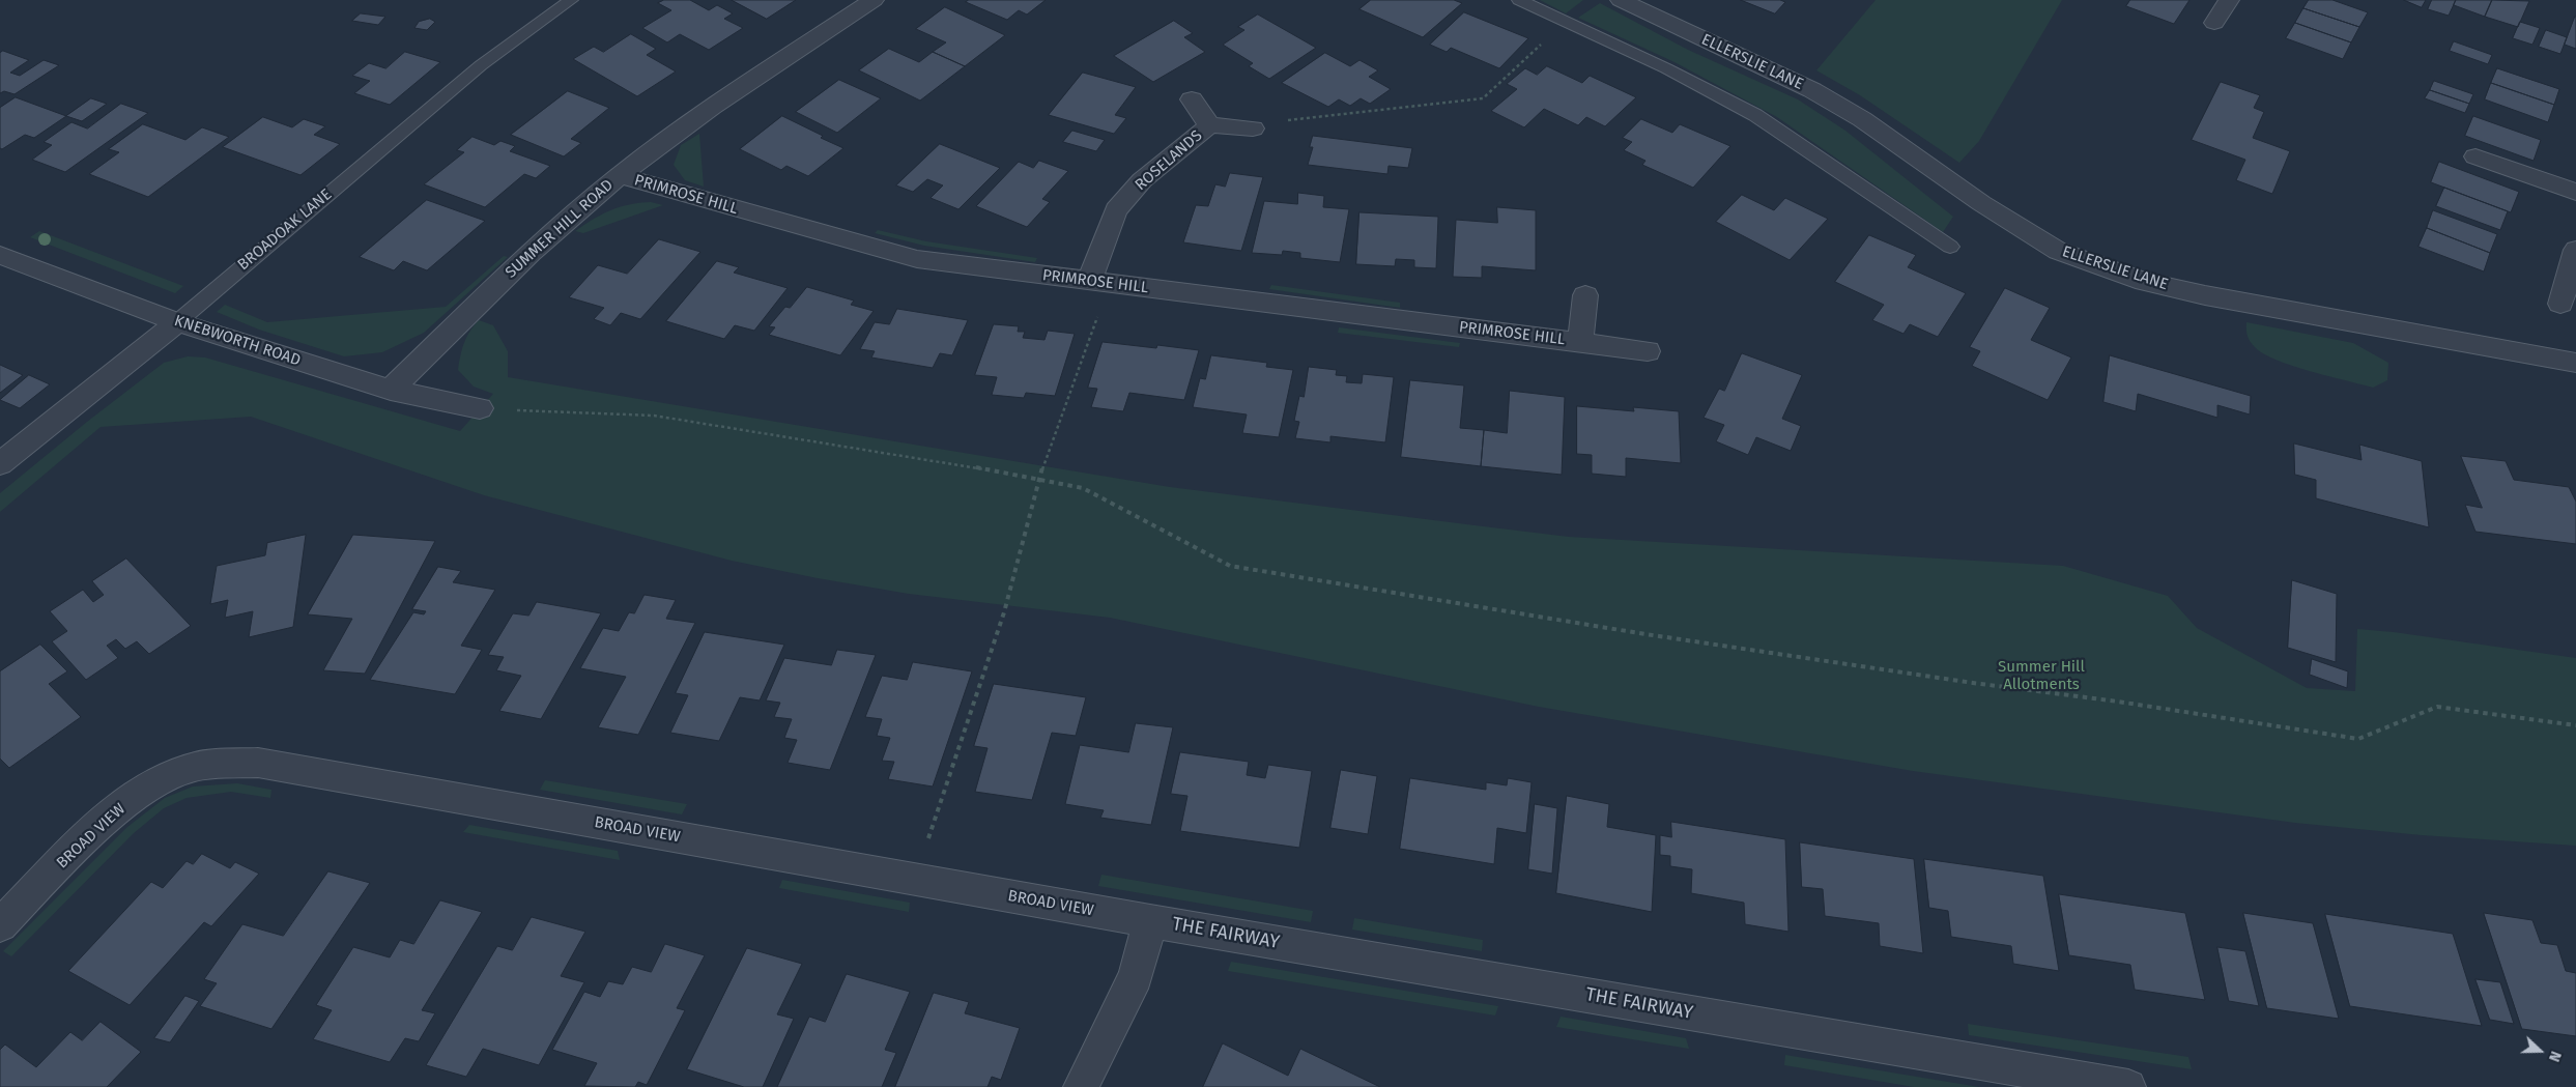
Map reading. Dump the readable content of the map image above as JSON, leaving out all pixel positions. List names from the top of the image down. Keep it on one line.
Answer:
{"streets":{"street":["ELLERSLIE LANE","ROSELANDS","PRIMROSE HILL","SUMMER HILL ROAD","BROADOAK LANE","KNEBWORTH ROAD","BROAD VIEW","THE FAIRWAY"]},"crossings":[["ROSELANDS","PRIMROSE HILL"],["PRIMROSE HILL","SUMMER HILL ROAD"],["SUMMER HILL ROAD","KNEBWORTH ROAD"],["BROADOAK LANE","KNEBWORTH ROAD"],["BROAD VIEW","THE FAIRWAY"]],"parks":["Summer Hill Allotments"],"north":"right"}
